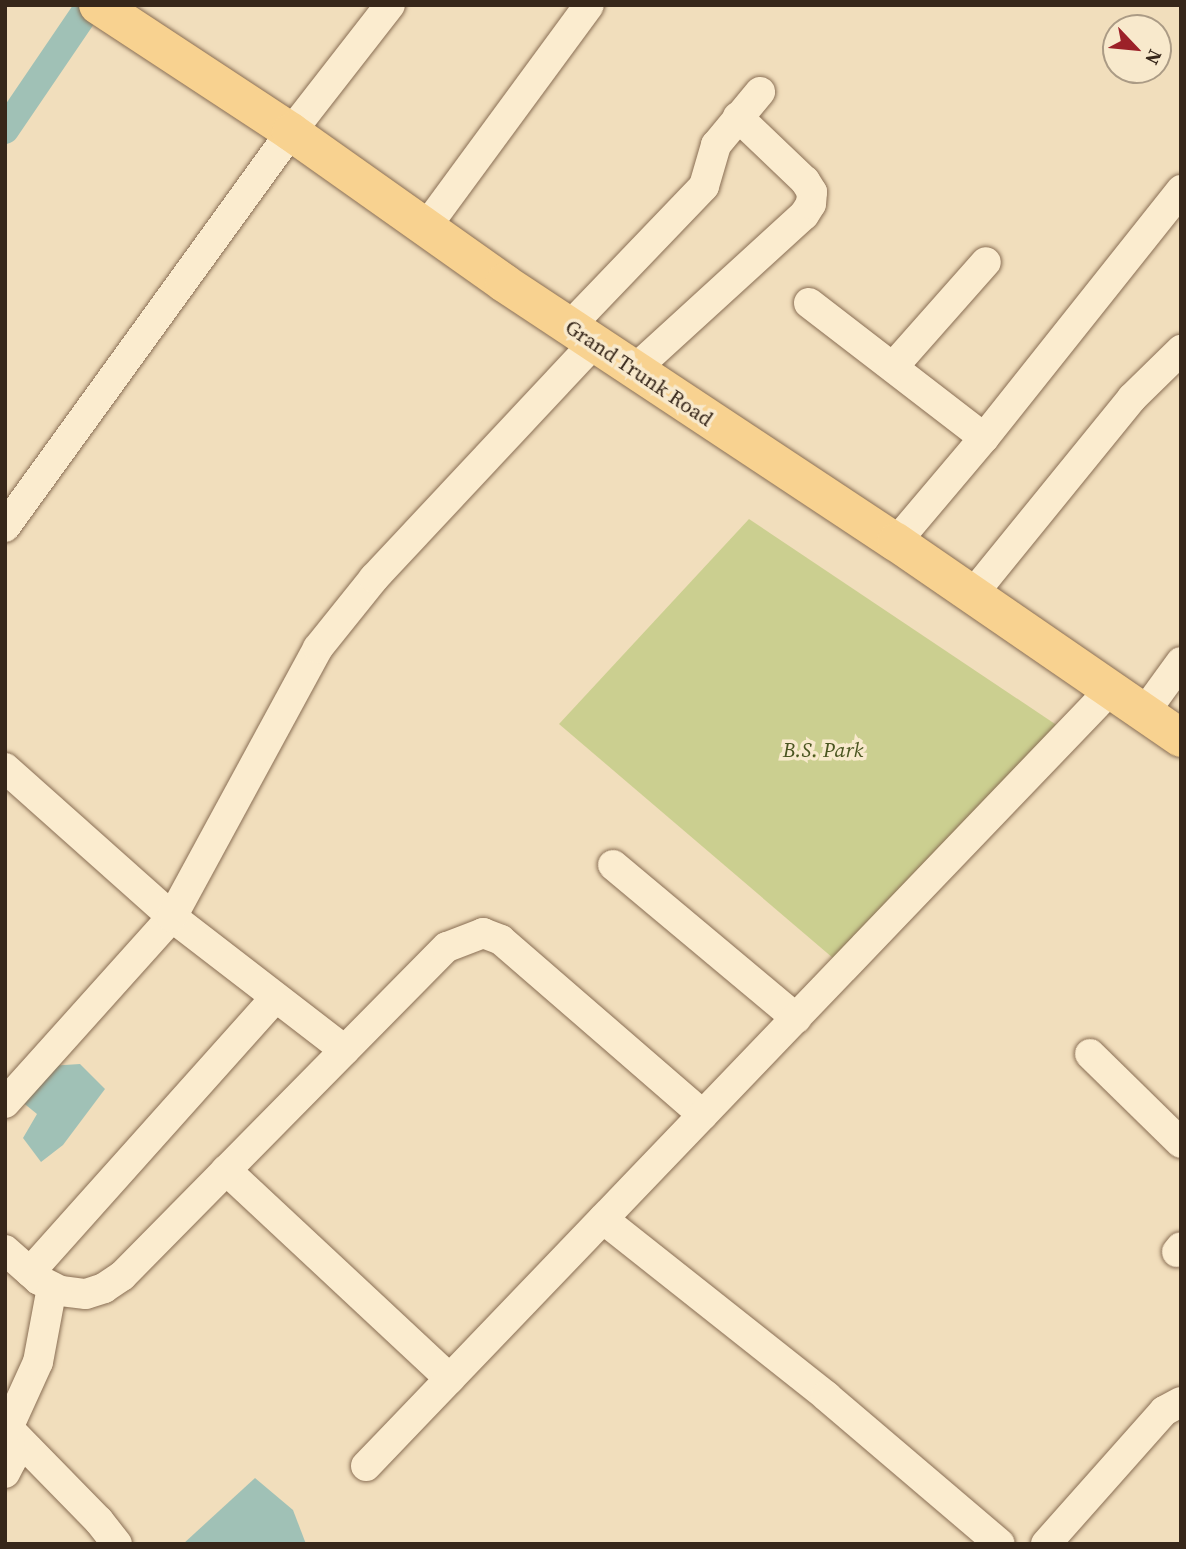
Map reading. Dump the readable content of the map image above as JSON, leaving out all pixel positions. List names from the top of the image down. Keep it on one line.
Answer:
{"streets":{"main road":["Grand Trunk Road"]},"parks":["B.S. Park"],"north":"bottom right"}
